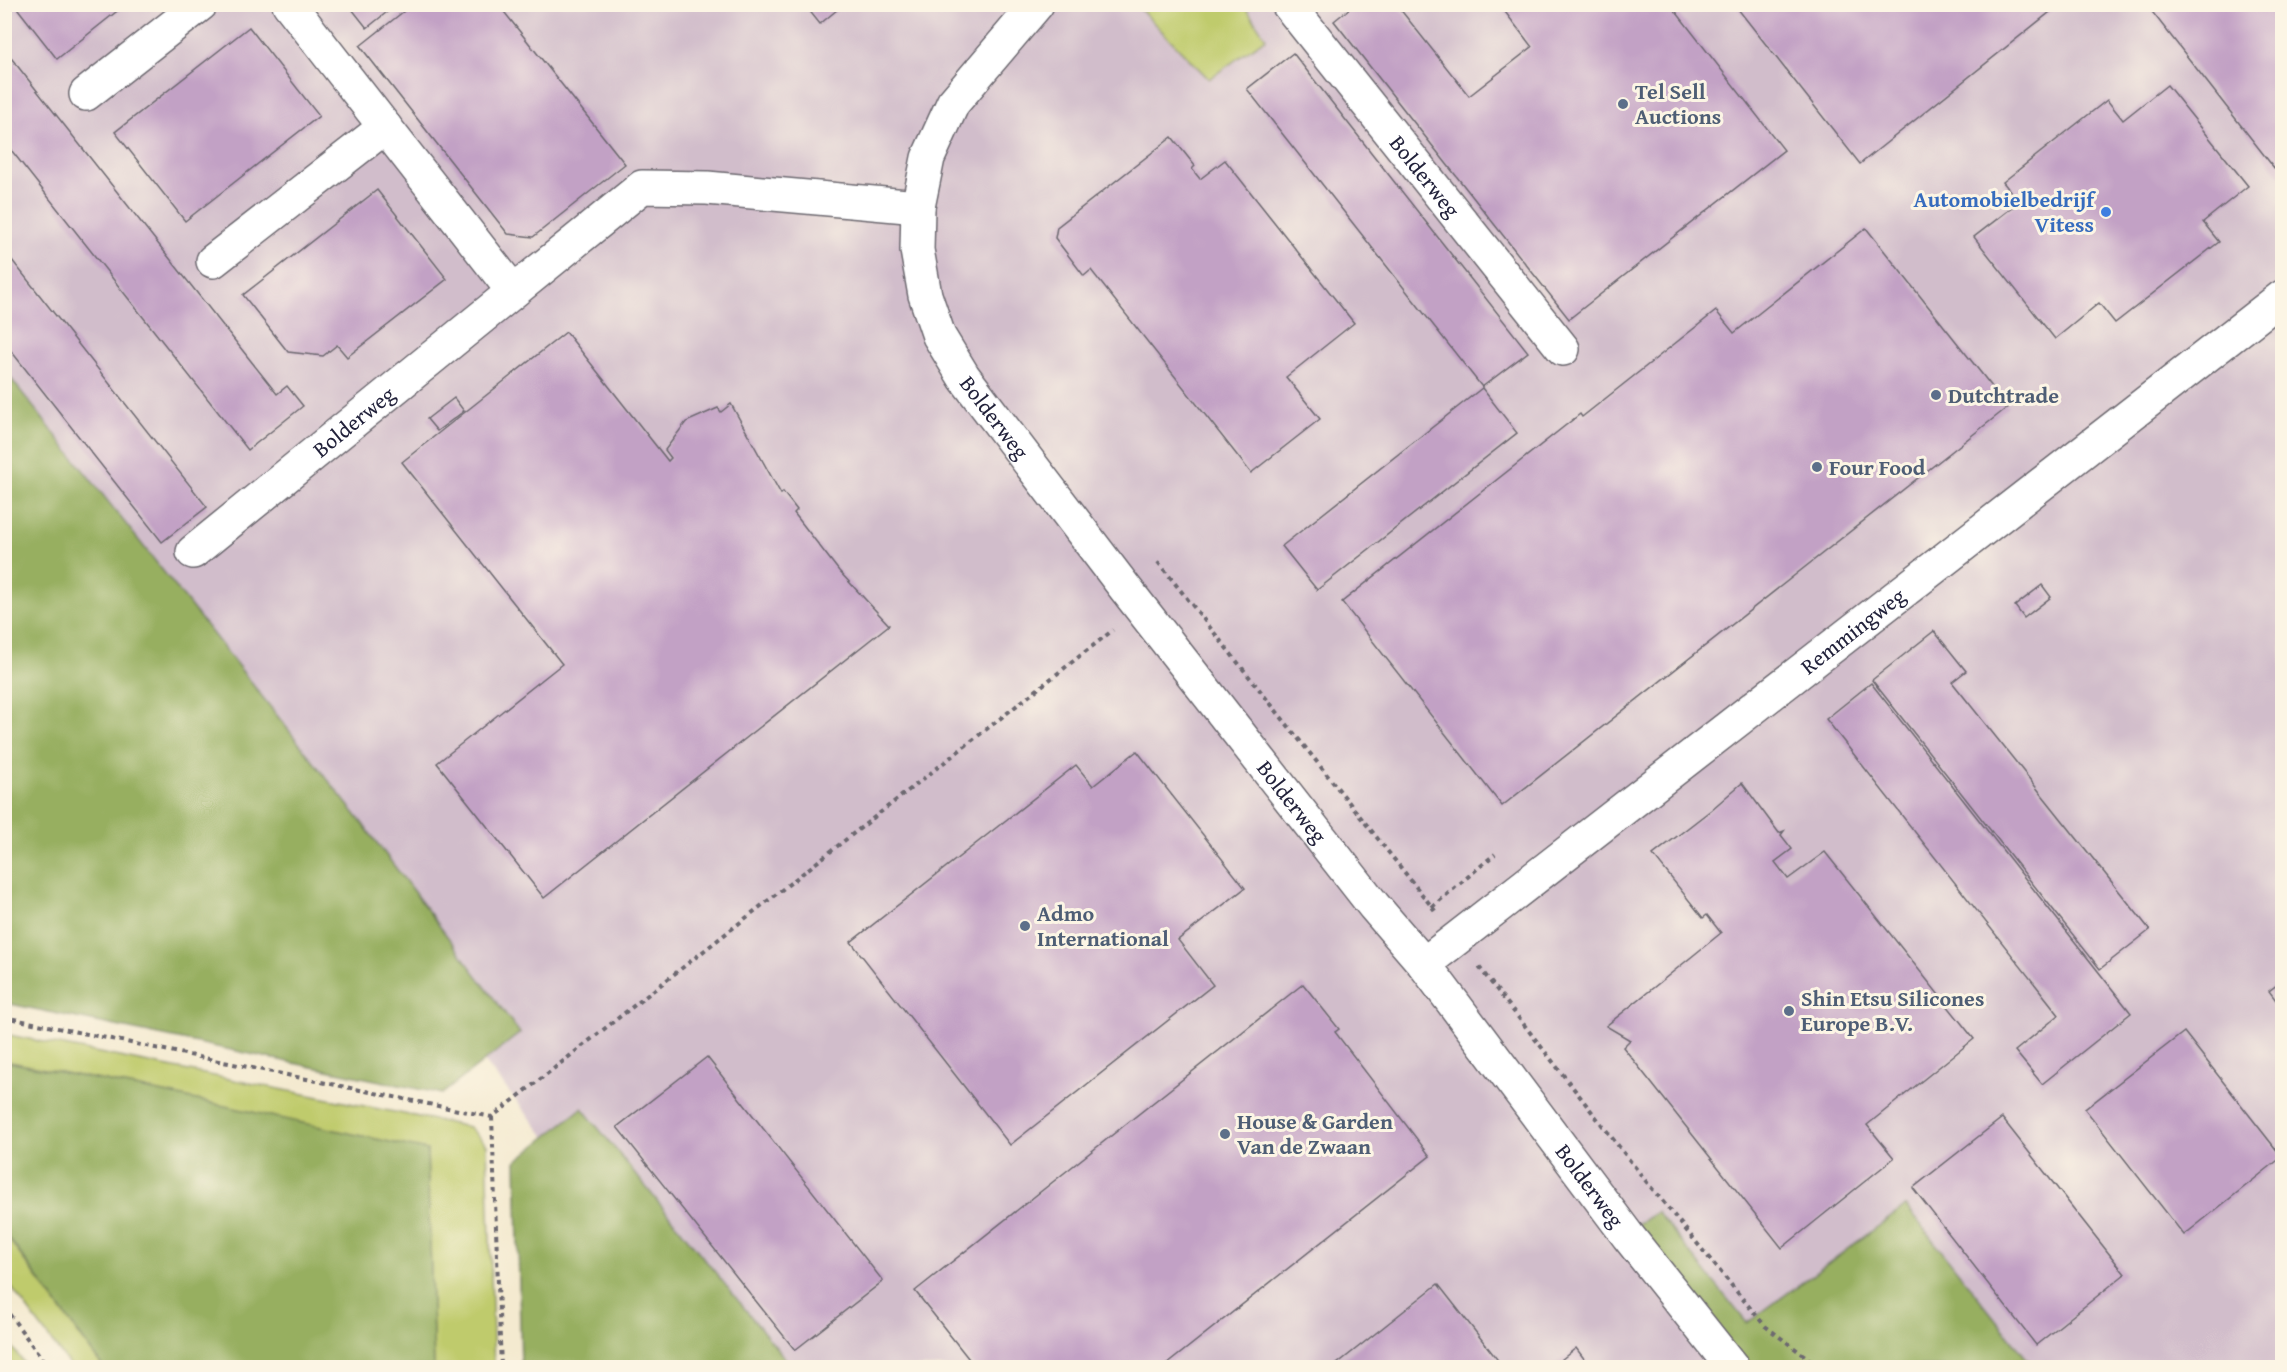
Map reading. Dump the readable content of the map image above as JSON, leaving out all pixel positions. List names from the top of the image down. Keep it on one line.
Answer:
{"streets":{"street":["Bolderweg","Remmingweg"]},"crossings":[["Bolderweg","Remmingweg"]],"places":["Tel Sell Auctions","Automobielbedrijf Vitess","Dutchtrade","Four Food","Admo International","Shin Etsu Silicones Europe B.V.","House & Garden Van de Zwaan"]}
